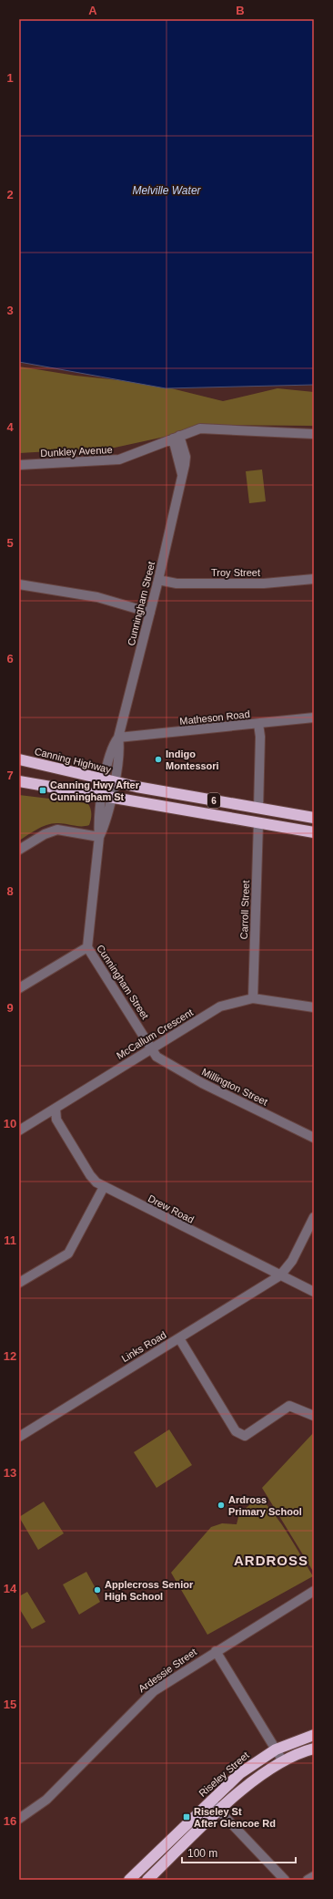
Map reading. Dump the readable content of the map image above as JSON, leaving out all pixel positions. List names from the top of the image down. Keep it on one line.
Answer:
{"streets":{"highway":["Canning Highway","6","Riseley Street"],"street":["Dunkley Avenue","Troy Street","Cunningham Street","Matheson Road","Carroll Street","McCallum Crescent","Millington Street","Drew Road","Links Road","Ardessie Street"]},"crossings":[["Dunkley Avenue","Cunningham Street"],["Troy Street","Cunningham Street"],["Cunningham Street","Matheson Road"],["Cunningham Street","Canning Highway"],["Cunningham Street","6"],["Cunningham Street","McCallum Crescent"],["Cunningham Street","Millington Street"],["6","Carroll Street"],["Carroll Street","McCallum Crescent"],["McCallum Crescent","Millington Street"],["McCallum Crescent","Drew Road"],["Drew Road","Links Road"]],"districts":["ARDROSS"],"water":["Melville Water"],"places":{"other":["Indigo Montessori","Ardross Primary School","Applecross Senior High School"],"transit":["Canning Hwy After Cunningham St","Riseley St After Glencoe Rd"]},"scale_bar":"100 m","grid":{"columns":["A","B"],"rows":["1","2","3","4","5","6","7","8","9","10","11","12","13","14","15","16"]}}
